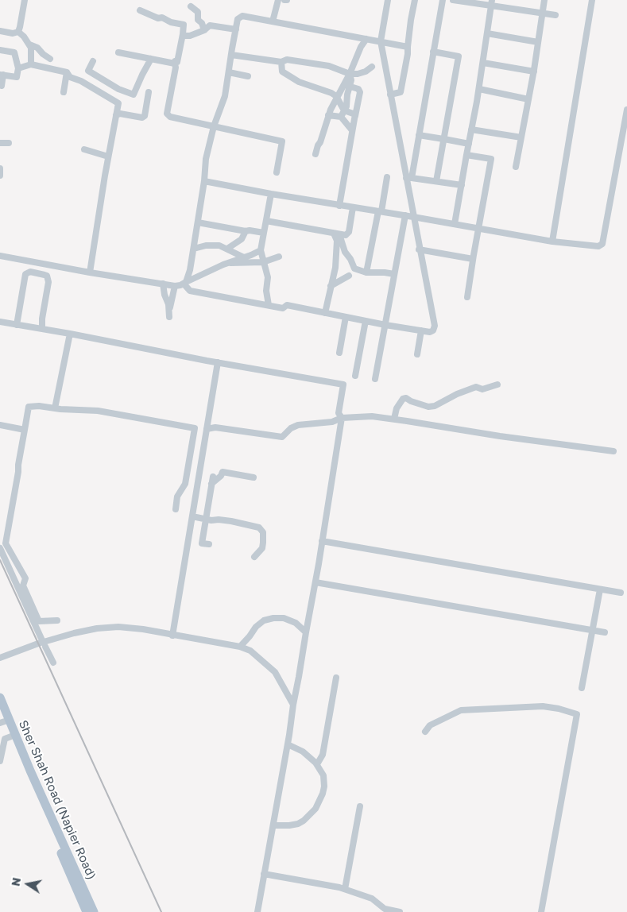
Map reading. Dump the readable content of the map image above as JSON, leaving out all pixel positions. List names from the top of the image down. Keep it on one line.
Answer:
{"streets":{"main road":["Sher Shah Road (Napier Road)"]},"north":"left"}
